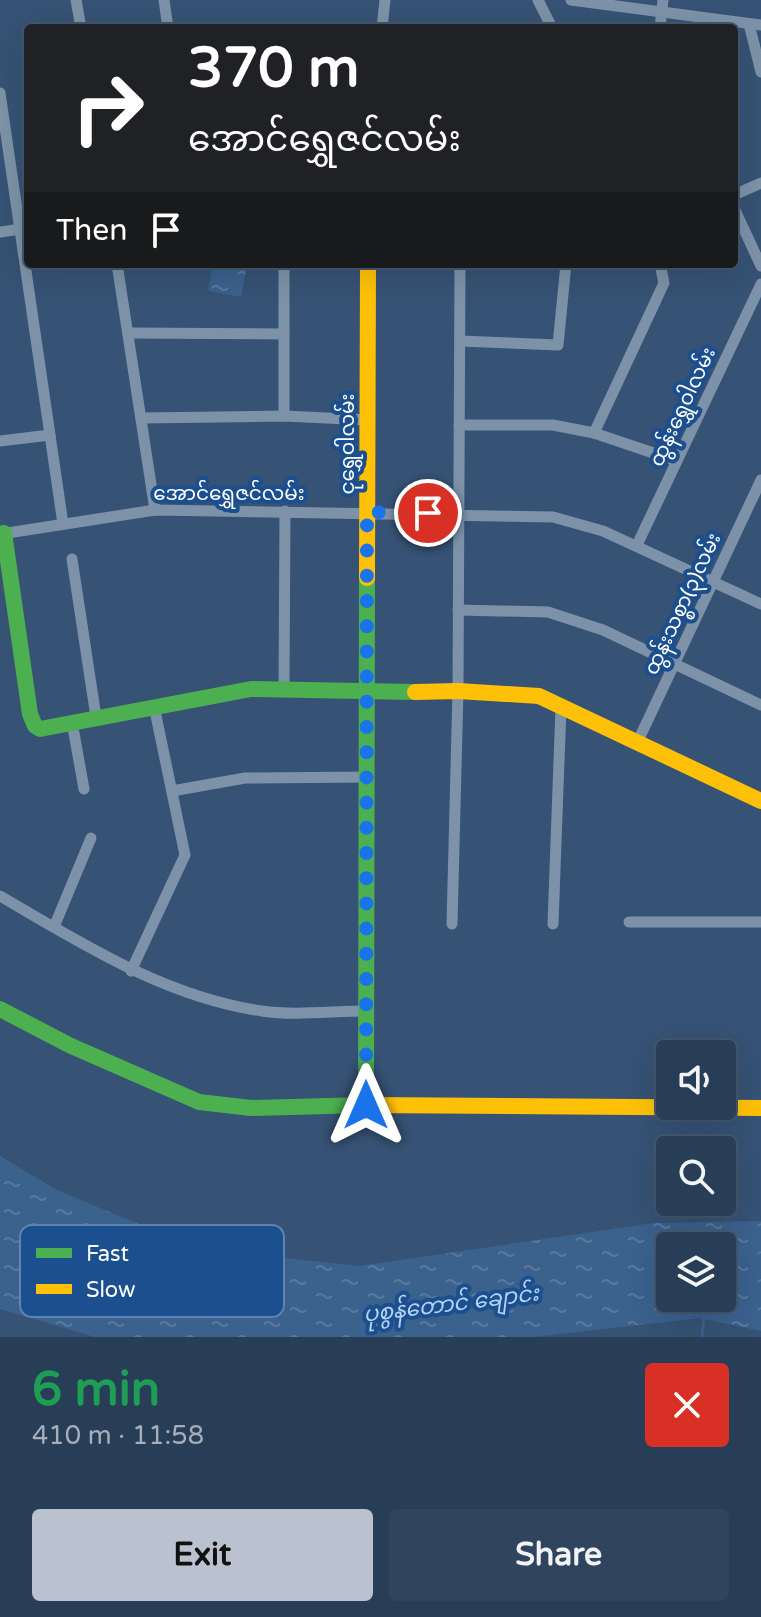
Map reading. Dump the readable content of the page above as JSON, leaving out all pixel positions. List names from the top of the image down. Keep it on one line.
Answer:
{"streets":{"street":["ထွန်းရွှေဝါလမ်း","ငုရွှေဝါလမ်း","အောင်ရွှေဇင်လမ်း","ထွန်းသစ္စာ(၃)လမ်း"]},"crossings":[["ထွန်းရွှေဝါလမ်း","အောင်ရွှေဇင်လမ်း"],["ငုရွှေဝါလမ်း","အောင်ရွှေဇင်လမ်း"],["အောင်ရွှေဇင်လမ်း","ထွန်းသစ္စာ(၃)လမ်း"]],"water":["ပုစွန်တောင် ချောင်း"],"legend":["Fast","Slow"],"page":{"turn":["370 m","အောင်ရွှေဇင်လမ်း"],"then":"Then","heading":["6 min","410 m · 11:58"],"buttons":["Exit","Share"]}}
